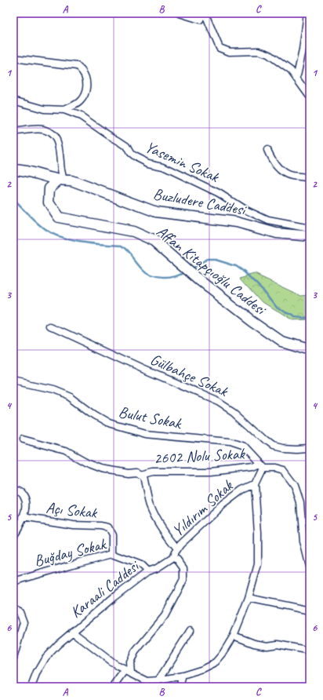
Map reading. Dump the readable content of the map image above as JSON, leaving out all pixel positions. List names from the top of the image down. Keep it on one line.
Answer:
{"streets":{"street":["Yasemin Sokak","Buzludere Caddesi","Affan Kitapçıoğlu Caddesi","Gülbahçe Sokak","Bulut Sokak","2602 Nolu Sokak","Yıldırım Sokak","Açı Sokak","Buğday Sokak","Karaali Caddesi"]},"crossings":[["Buzludere Caddesi","Affan Kitapçıoğlu Caddesi"],["Bulut Sokak","2602 Nolu Sokak"],["Yıldırım Sokak","Karaali Caddesi"],["Açı Sokak","Buğday Sokak"],["Buğday Sokak","Karaali Caddesi"]],"grid":{"columns":["A","B","C"],"rows":["1","2","3","4","5","6"]}}
